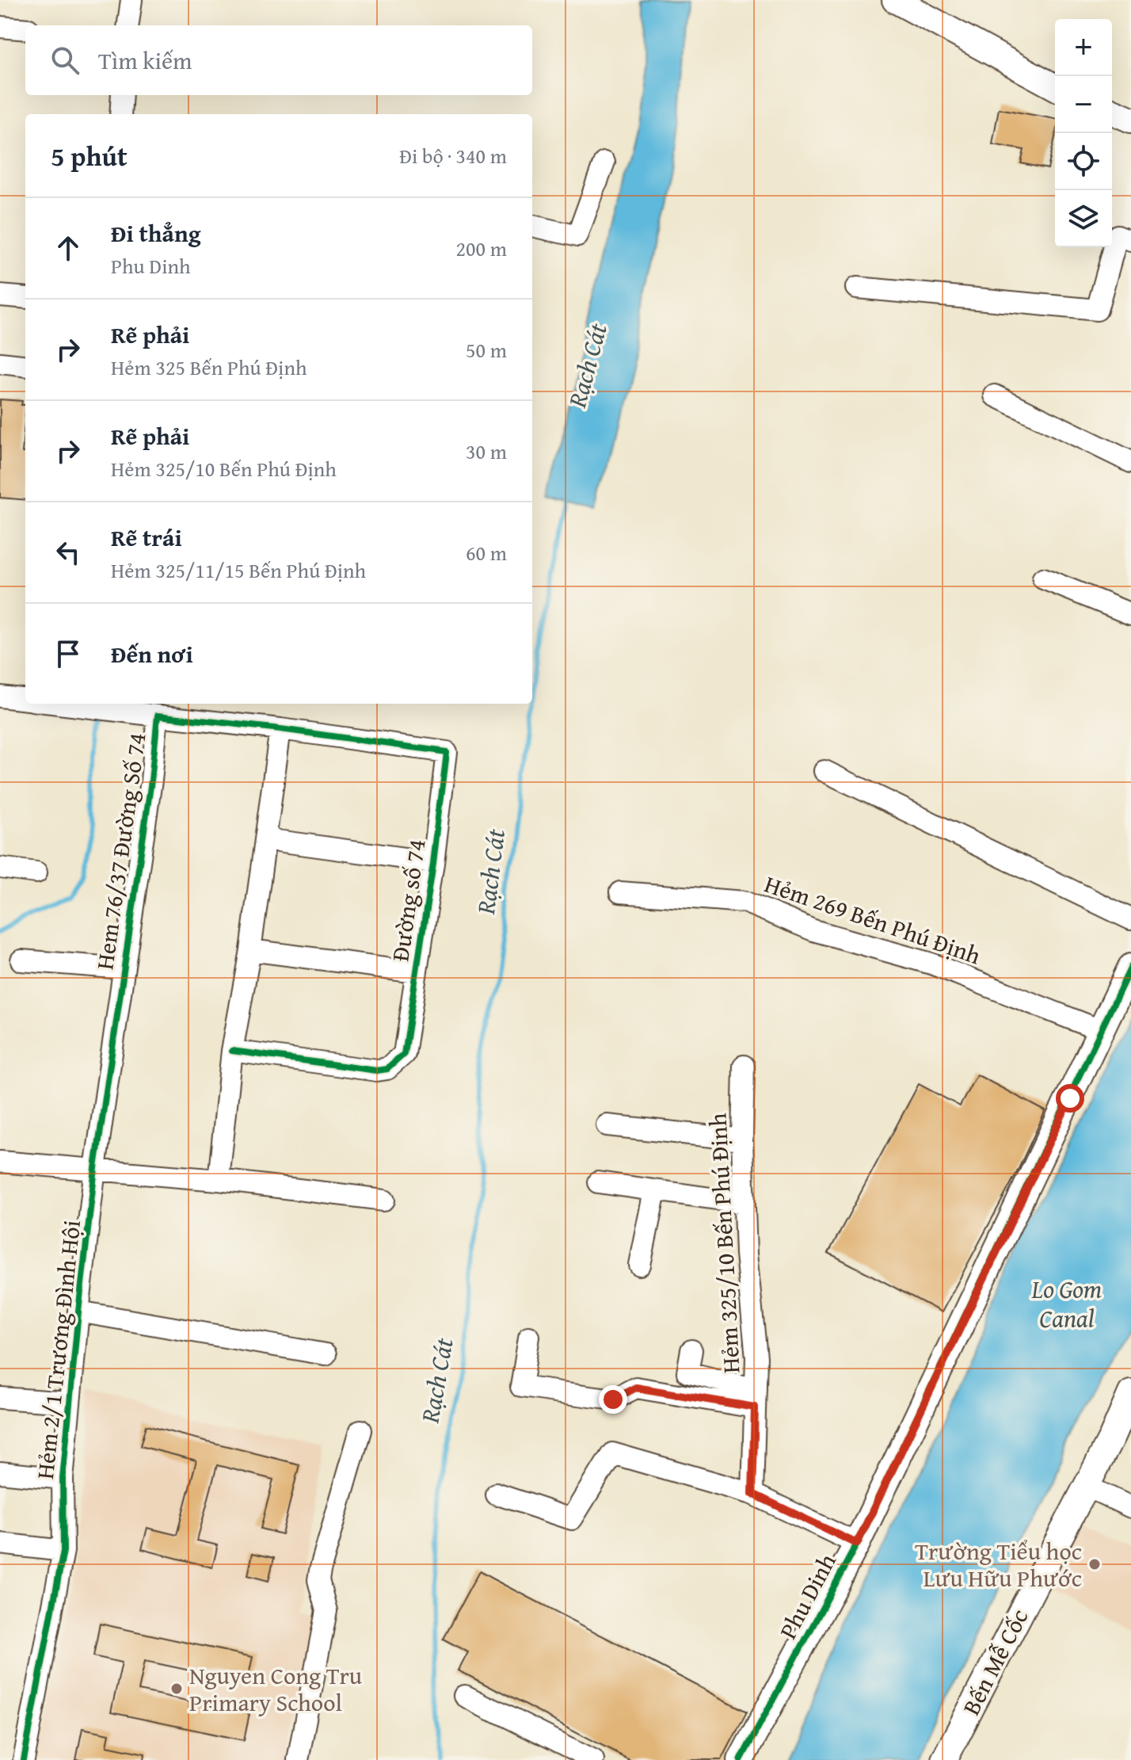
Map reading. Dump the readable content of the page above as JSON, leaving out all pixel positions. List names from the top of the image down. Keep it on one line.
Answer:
{"streets":{"street":["Hem 76/37 Đường Số 74","Đường số 74","Hẻm 269 Bến Phú Định","Hẻm 325/10 Bến Phú Định","Hẻm 2/1 Trương Đình Hội","Phu Dinh","Bến Mễ Cốc"]},"crossings":[["Hem 76/37 Đường Số 74","Đường số 74"],["Hem 76/37 Đường Số 74","Hẻm 2/1 Trương Đình Hội"],["Hẻm 269 Bến Phú Định","Phu Dinh"]],"water":["Rạch Cát","Lo Gom Canal"],"places":["Trường Tiểu học Lưu Hữu Phước","Nguyen Cong Tru Primary School"],"page":{"map_buttons":["+","−"],"search":"Tìm kiếm","heading":["5 phút","Đi bộ · 340 m"],"list":[["Đi thẳng","Phu Dinh","200 m"],["Rẽ phải","Hẻm 325 Bến Phú Định","50 m"],["Rẽ phải","Hẻm 325/10 Bến Phú Định","30 m"],["Rẽ trái","Hẻm 325/11/15 Bến Phú Định","60 m"],"Đến nơi"]}}
